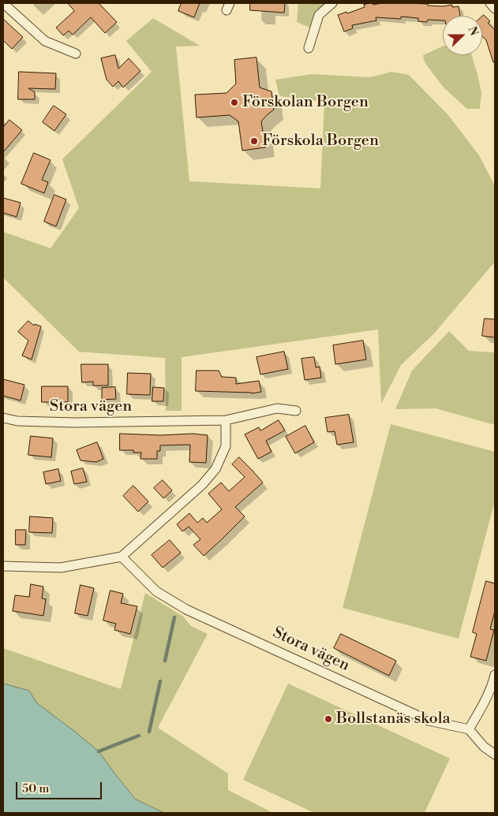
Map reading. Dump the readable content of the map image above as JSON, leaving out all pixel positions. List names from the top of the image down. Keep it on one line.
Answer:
{"streets":{"street":["Stora vägen"]},"places":["Förskolan Borgen","Förskola Borgen","Bollstanäs skola"],"scale_bar":"50 m","north":"right"}
